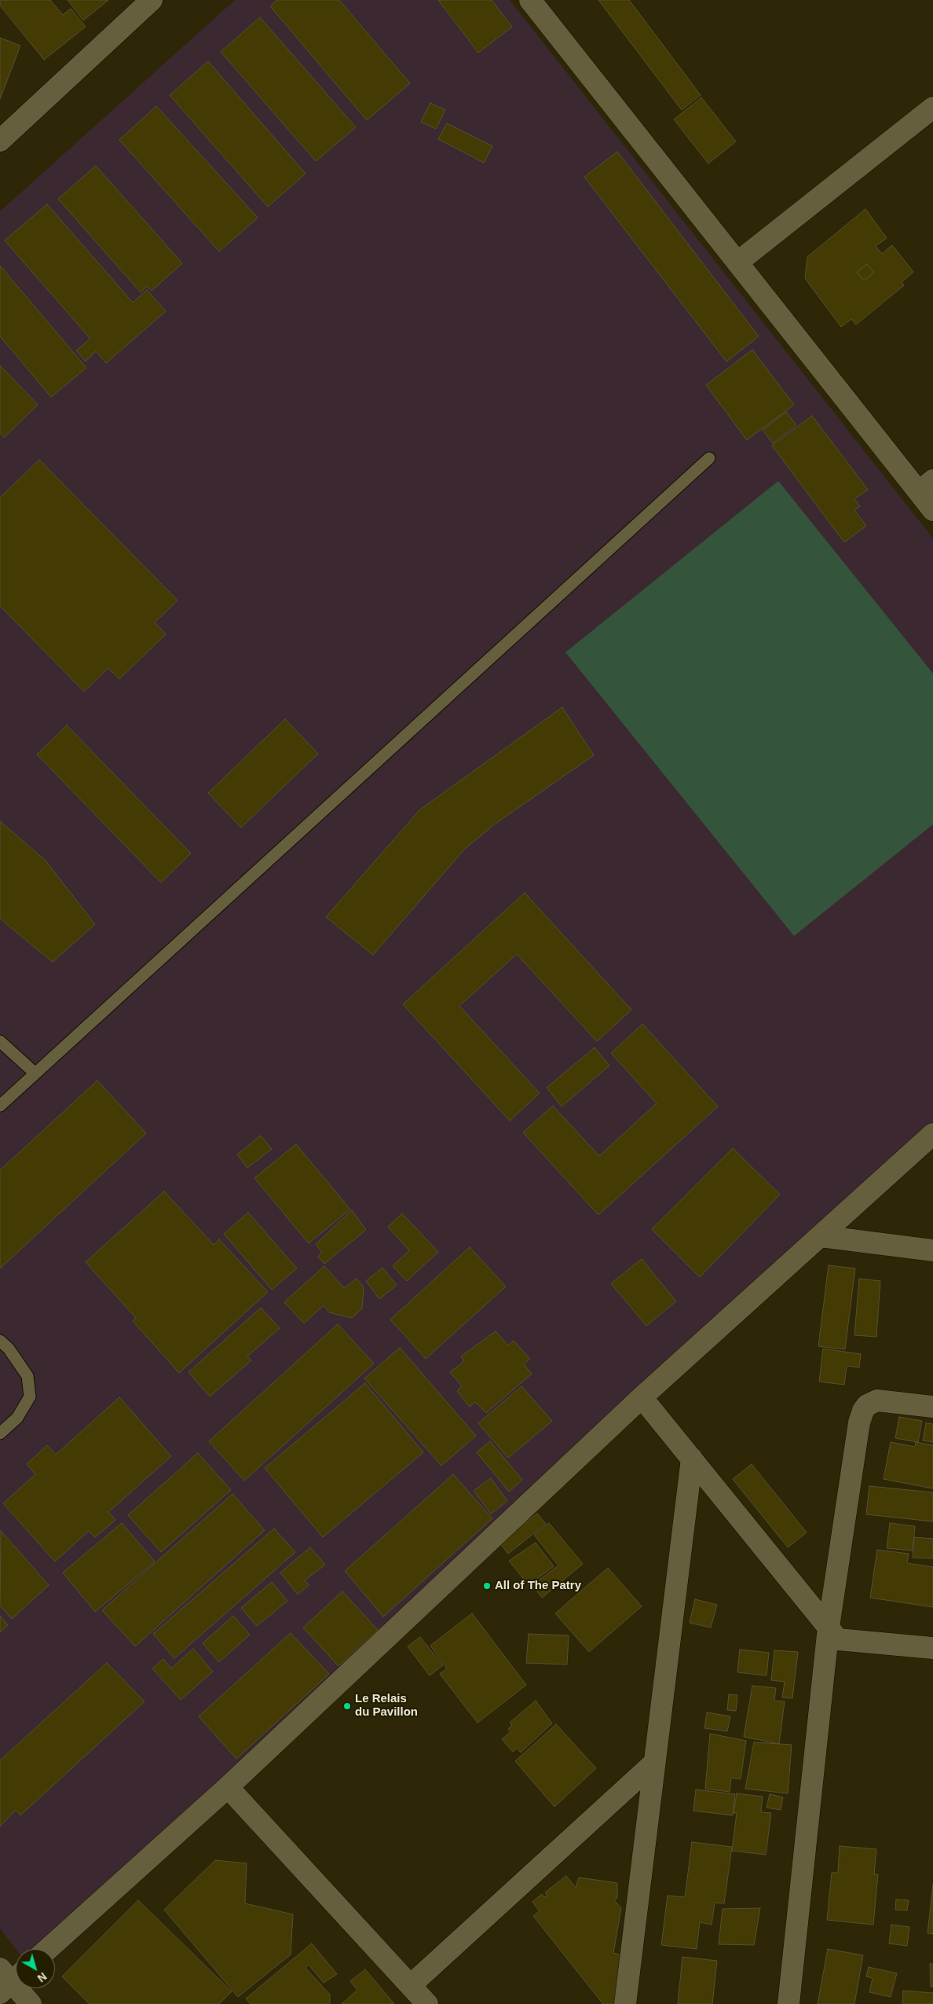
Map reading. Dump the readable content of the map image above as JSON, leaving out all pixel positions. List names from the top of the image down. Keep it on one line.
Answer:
{"places":["All of The Patry","Le Relais du Pavillon"],"north":"bottom right"}
